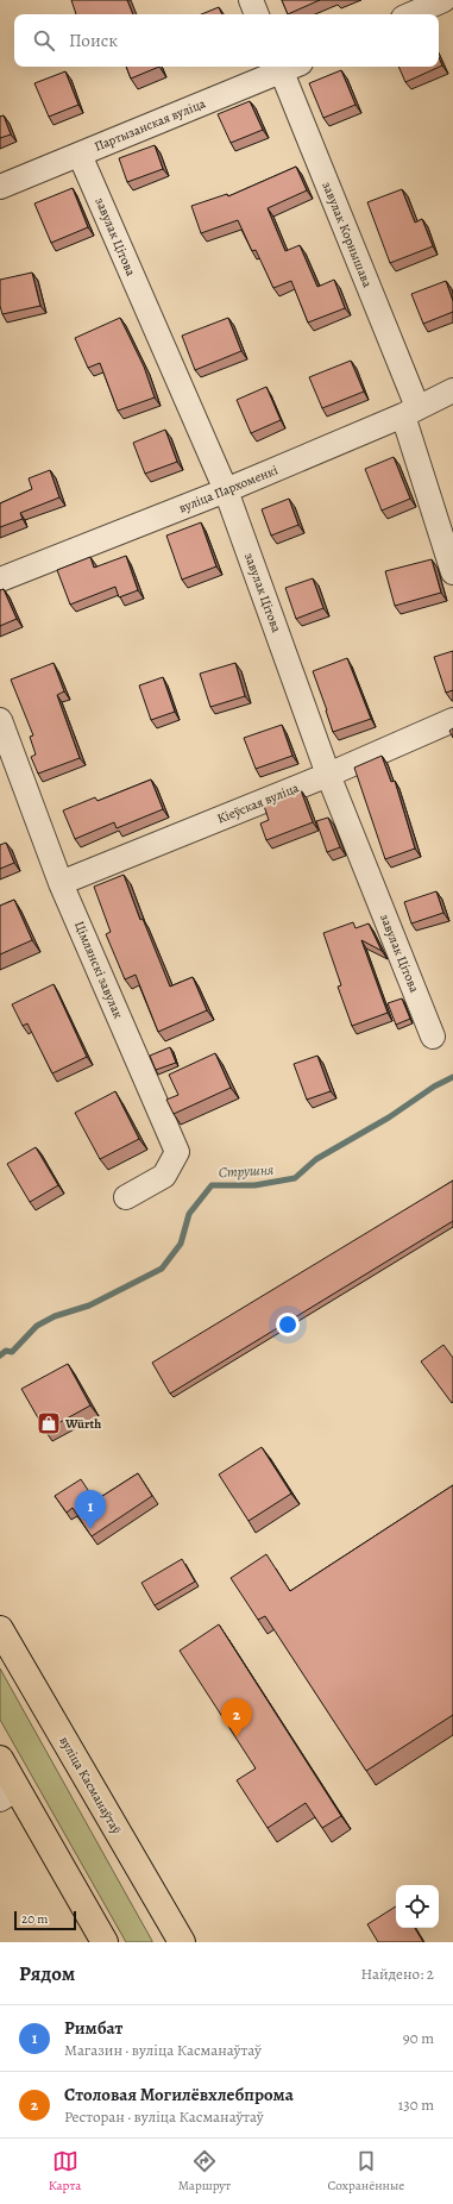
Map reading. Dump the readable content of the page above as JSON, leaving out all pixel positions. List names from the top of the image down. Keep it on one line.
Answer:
{"streets":{"main road":["вуліца Касманаўтаў"],"street":["Партызанская вуліца","завулак Корнышава","завулак Цітова","вуліца Пархоменкі","Кіеўская вуліца","Цімлянскі завулак"]},"crossings":[["Партызанская вуліца","завулак Цітова"],["завулак Корнышава","вуліца Пархоменкі"],["завулак Цітова","вуліца Пархоменкі"],["завулак Цітова","Кіеўская вуліца"],["Кіеўская вуліца","Цімлянскі завулак"]],"water":["Струшня"],"places":{"shop":["Würth"]},"scale_bar":"20 m","page":{"search":"Поиск","pins":["1","2"],"scale":"20 m","heading":["Рядом","Найдено: 2"],"list":[{"mark":"1","name":"Римбат","note":"Магазин · вуліца Касманаўтаў","value":"90 m"},{"mark":"2","name":"Столовая Могилёвхлебпрома","note":"Ресторан · вуліца Касманаўтаў","value":"130 m"}],"nav":["Карта","Маршрут","Сохранённые"]}}
